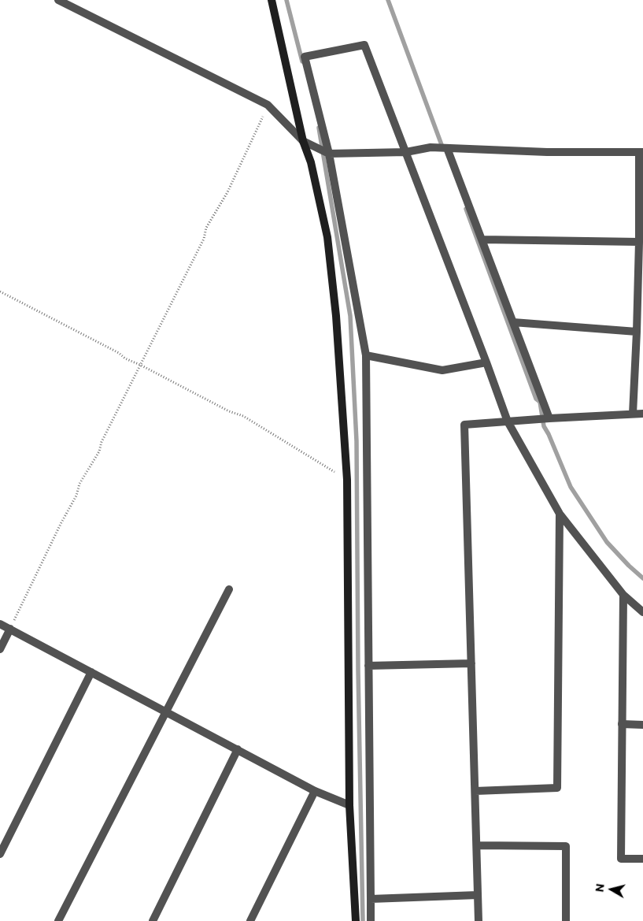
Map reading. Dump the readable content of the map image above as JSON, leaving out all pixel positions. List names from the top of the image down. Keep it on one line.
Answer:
{"north":"left"}
